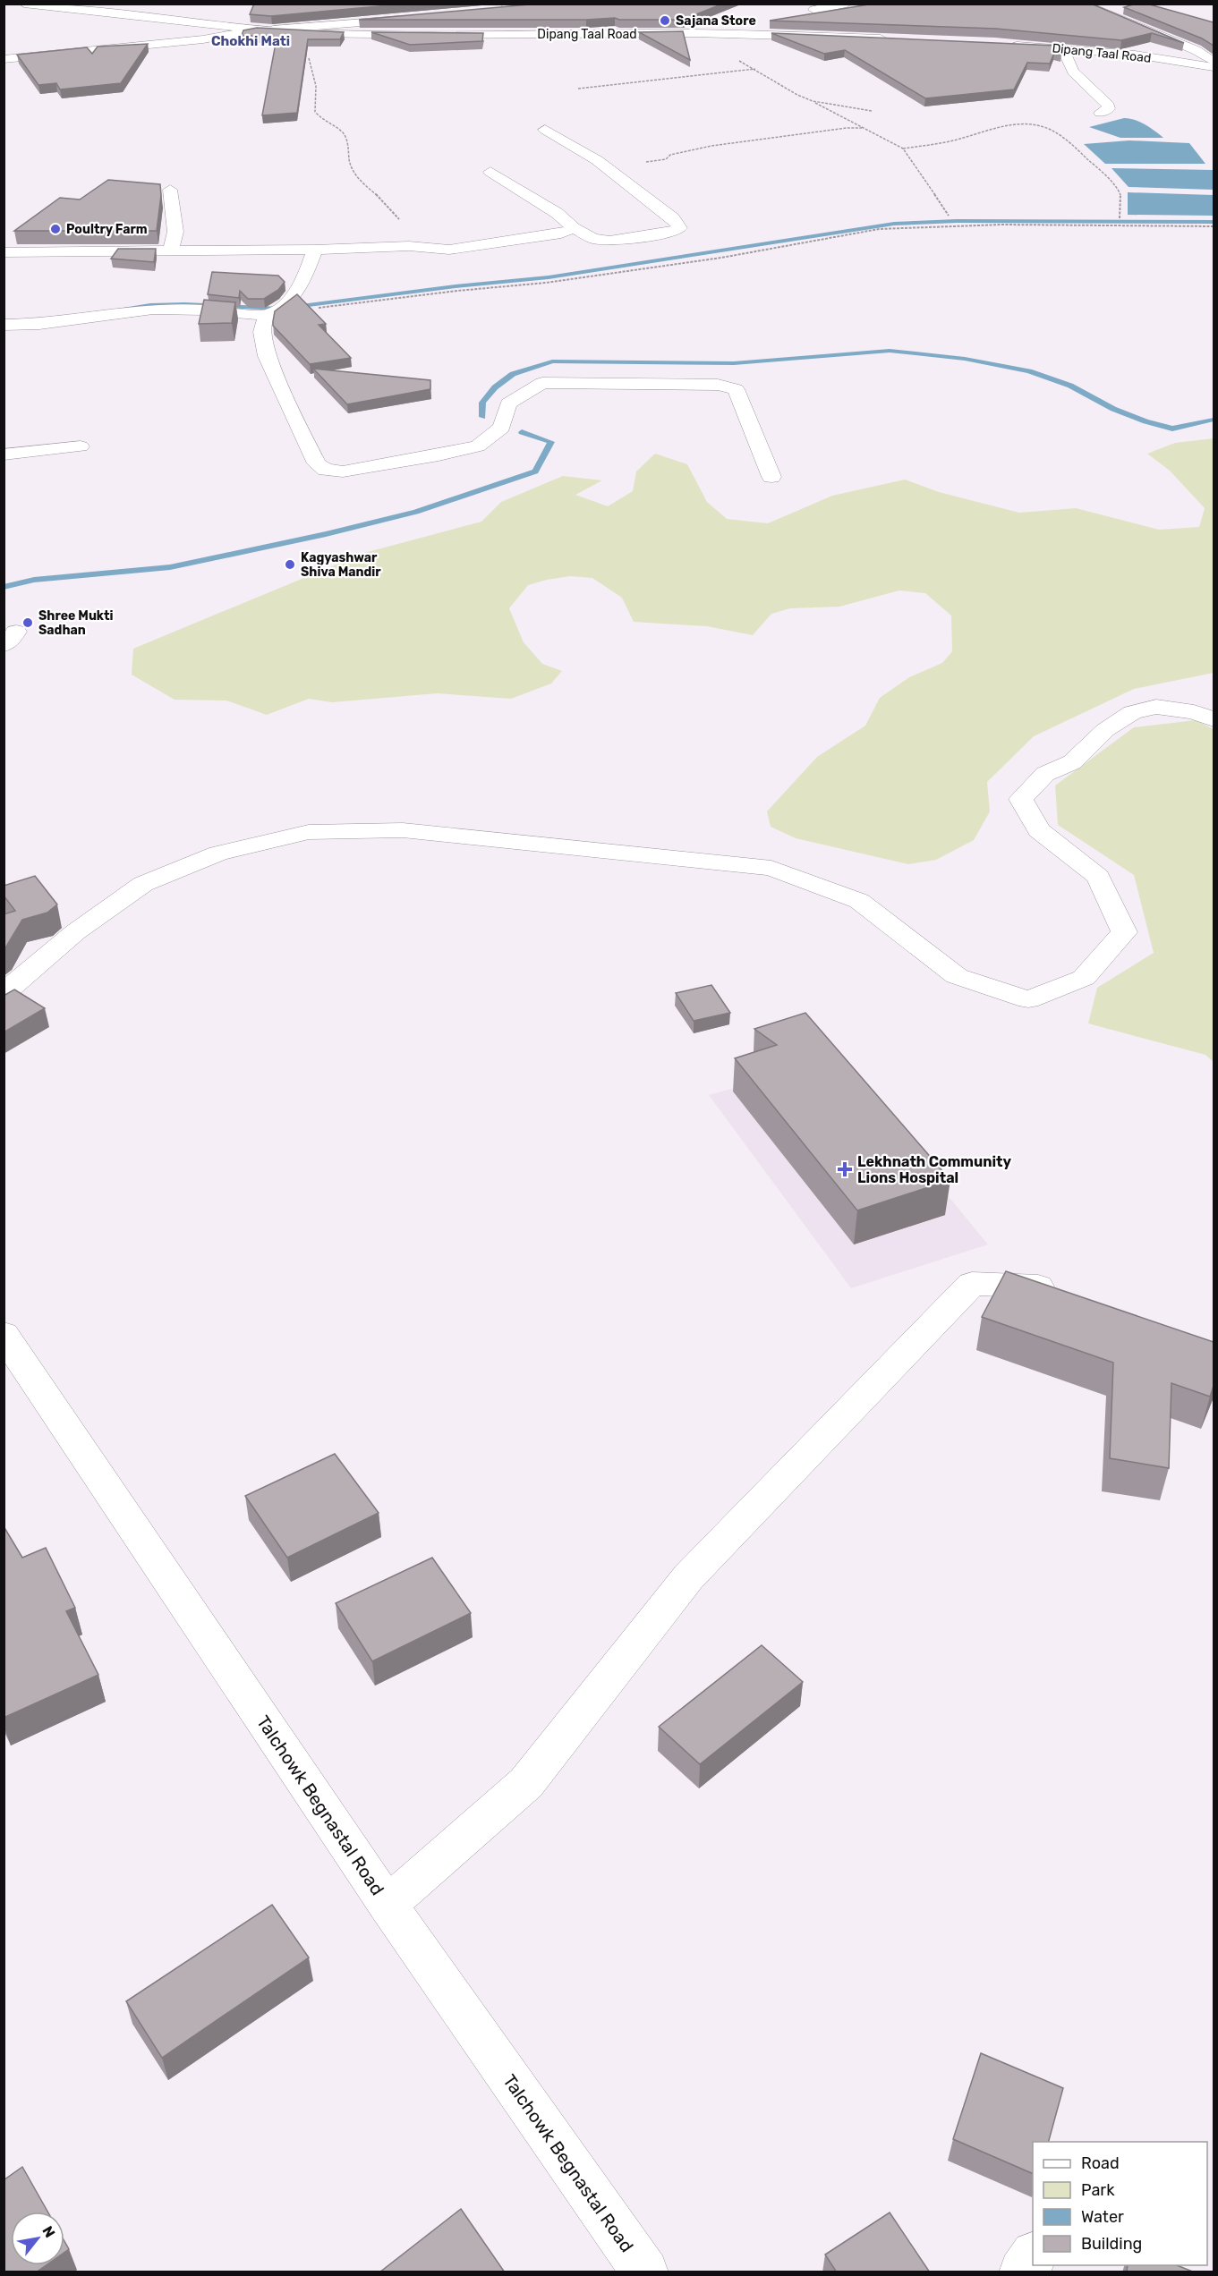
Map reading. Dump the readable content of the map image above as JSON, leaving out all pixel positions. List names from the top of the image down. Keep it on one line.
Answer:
{"streets":{"street":["Dipang Taal Road","Talchowk Begnastal Road"]},"districts":["Chokhi Mati"],"places":{"other":["Sajana Store","Poultry Farm","Kagyashwar Shiva Mandir","Shree Mukti Sadhan"],"health":["Lekhnath Community Lions Hospital"]},"legend":["Road","Park","Water","Building"],"north":"top right"}
